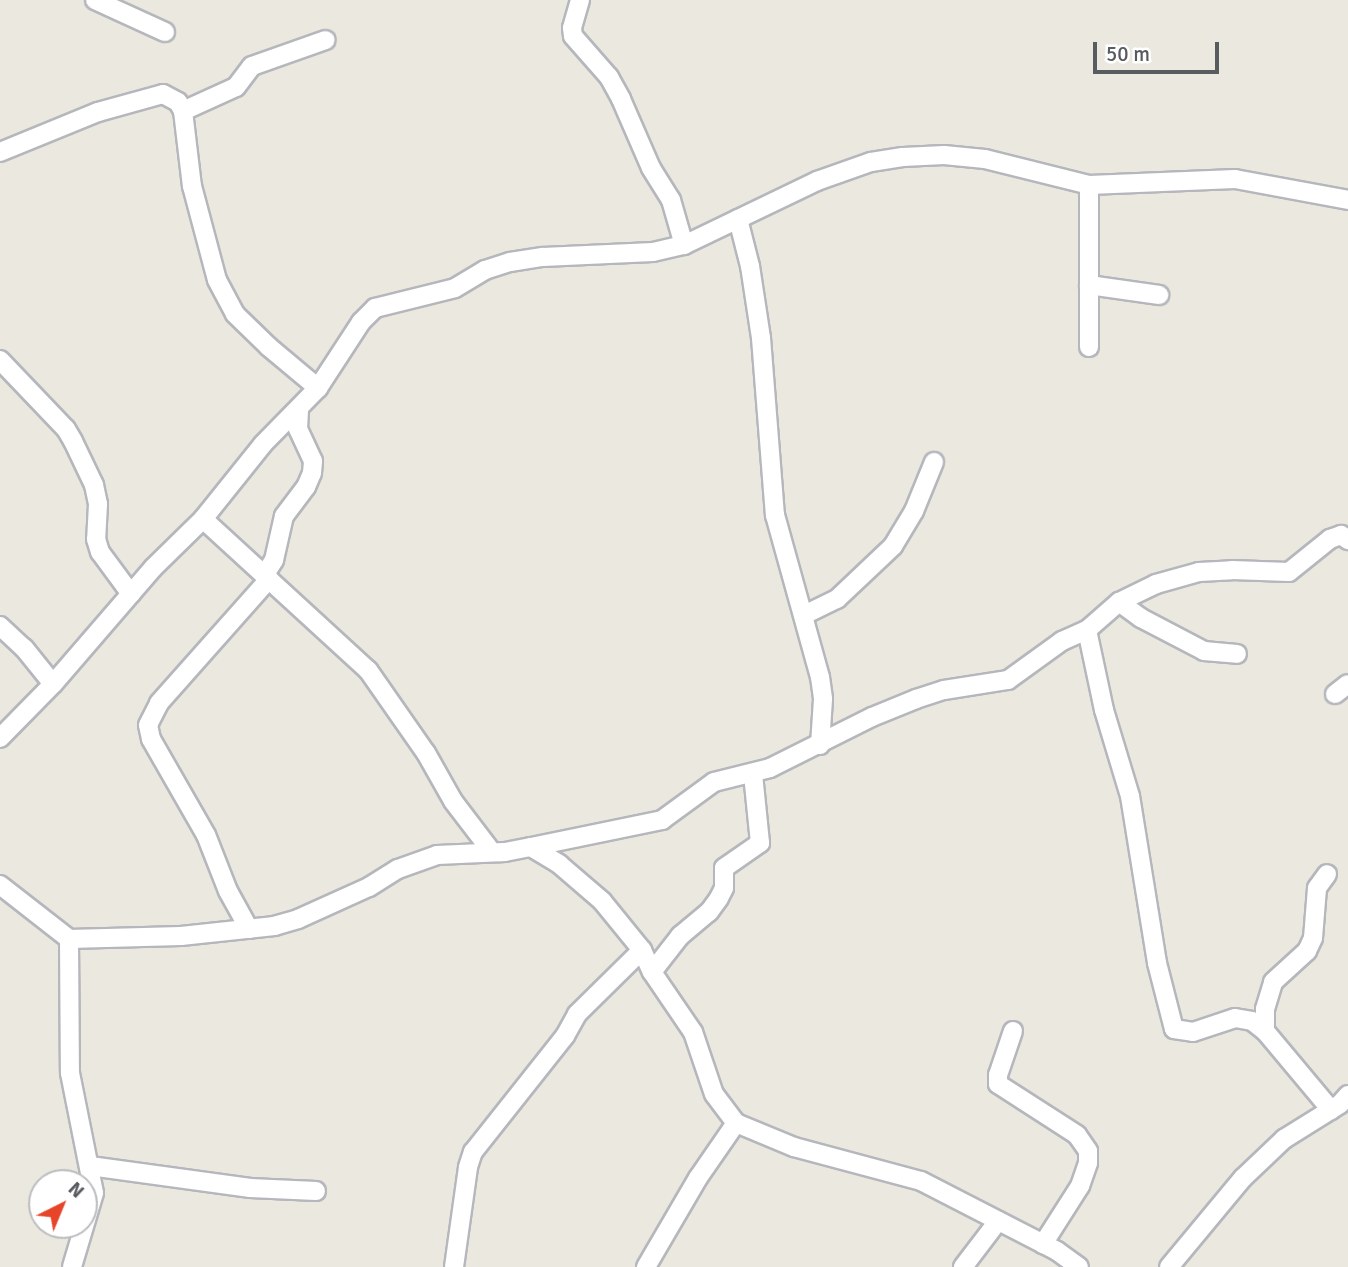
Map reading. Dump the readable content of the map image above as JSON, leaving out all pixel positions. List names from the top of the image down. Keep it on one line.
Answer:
{"scale_bar":"50 m","north":"top right"}
